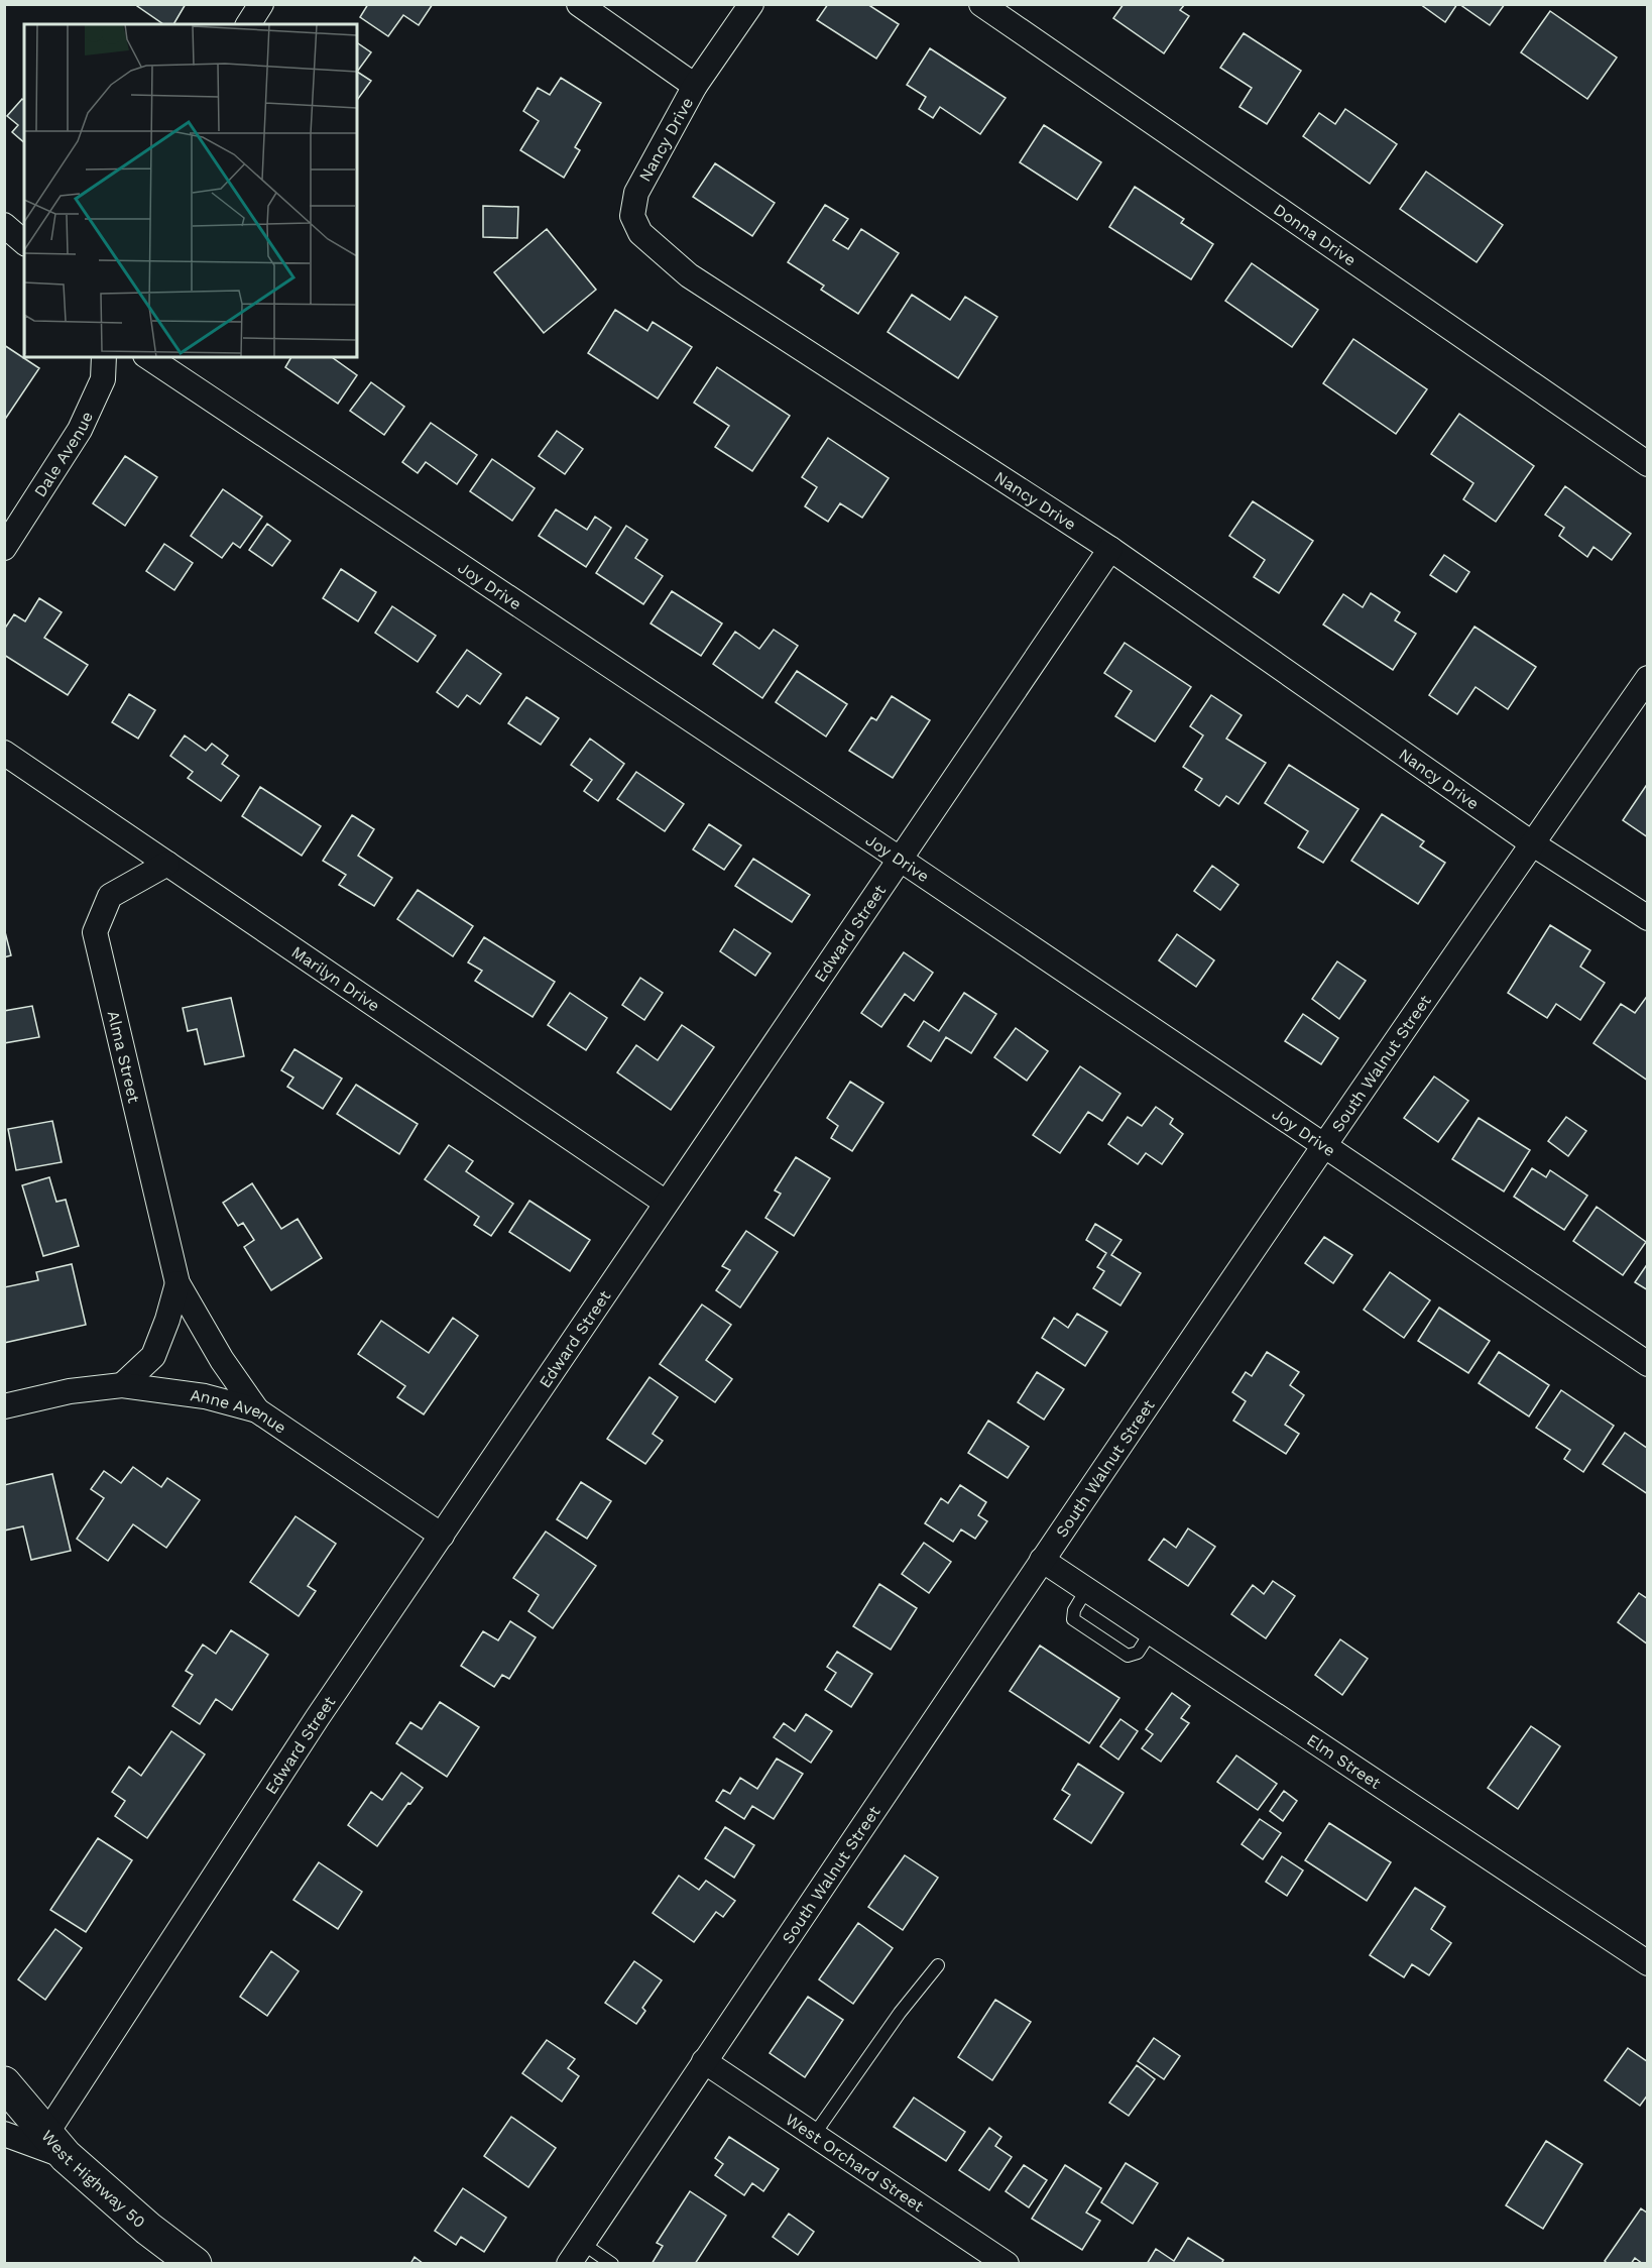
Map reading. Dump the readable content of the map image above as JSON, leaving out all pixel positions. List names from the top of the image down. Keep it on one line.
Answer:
{"streets":{"main road":["West Highway 50"],"street":["Nancy Drive","Donna Drive","Dale Avenue","Joy Drive","Edward Street","Marilyn Drive","Alma Street","South Walnut Street","Anne Avenue","Elm Street","West Orchard Street"]},"crossings":[["Nancy Drive","Edward Street"],["Nancy Drive","South Walnut Street"],["Joy Drive","Edward Street"],["Joy Drive","South Walnut Street"],["Edward Street","Marilyn Drive"],["Edward Street","Anne Avenue"],["Edward Street","West Highway 50"],["Marilyn Drive","Alma Street"],["Alma Street","Anne Avenue"],["South Walnut Street","Elm Street"],["South Walnut Street","West Orchard Street"]]}
